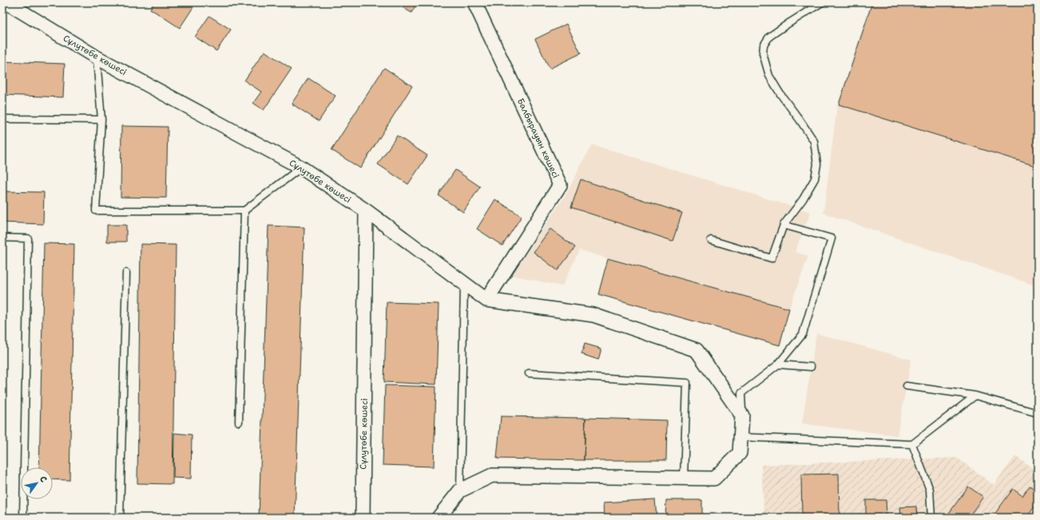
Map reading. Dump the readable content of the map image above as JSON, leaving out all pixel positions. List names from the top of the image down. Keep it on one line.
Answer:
{"streets":{"street":["Сұлутөбе көшесі","Балбырауын көшесі"]},"north":"top right"}
